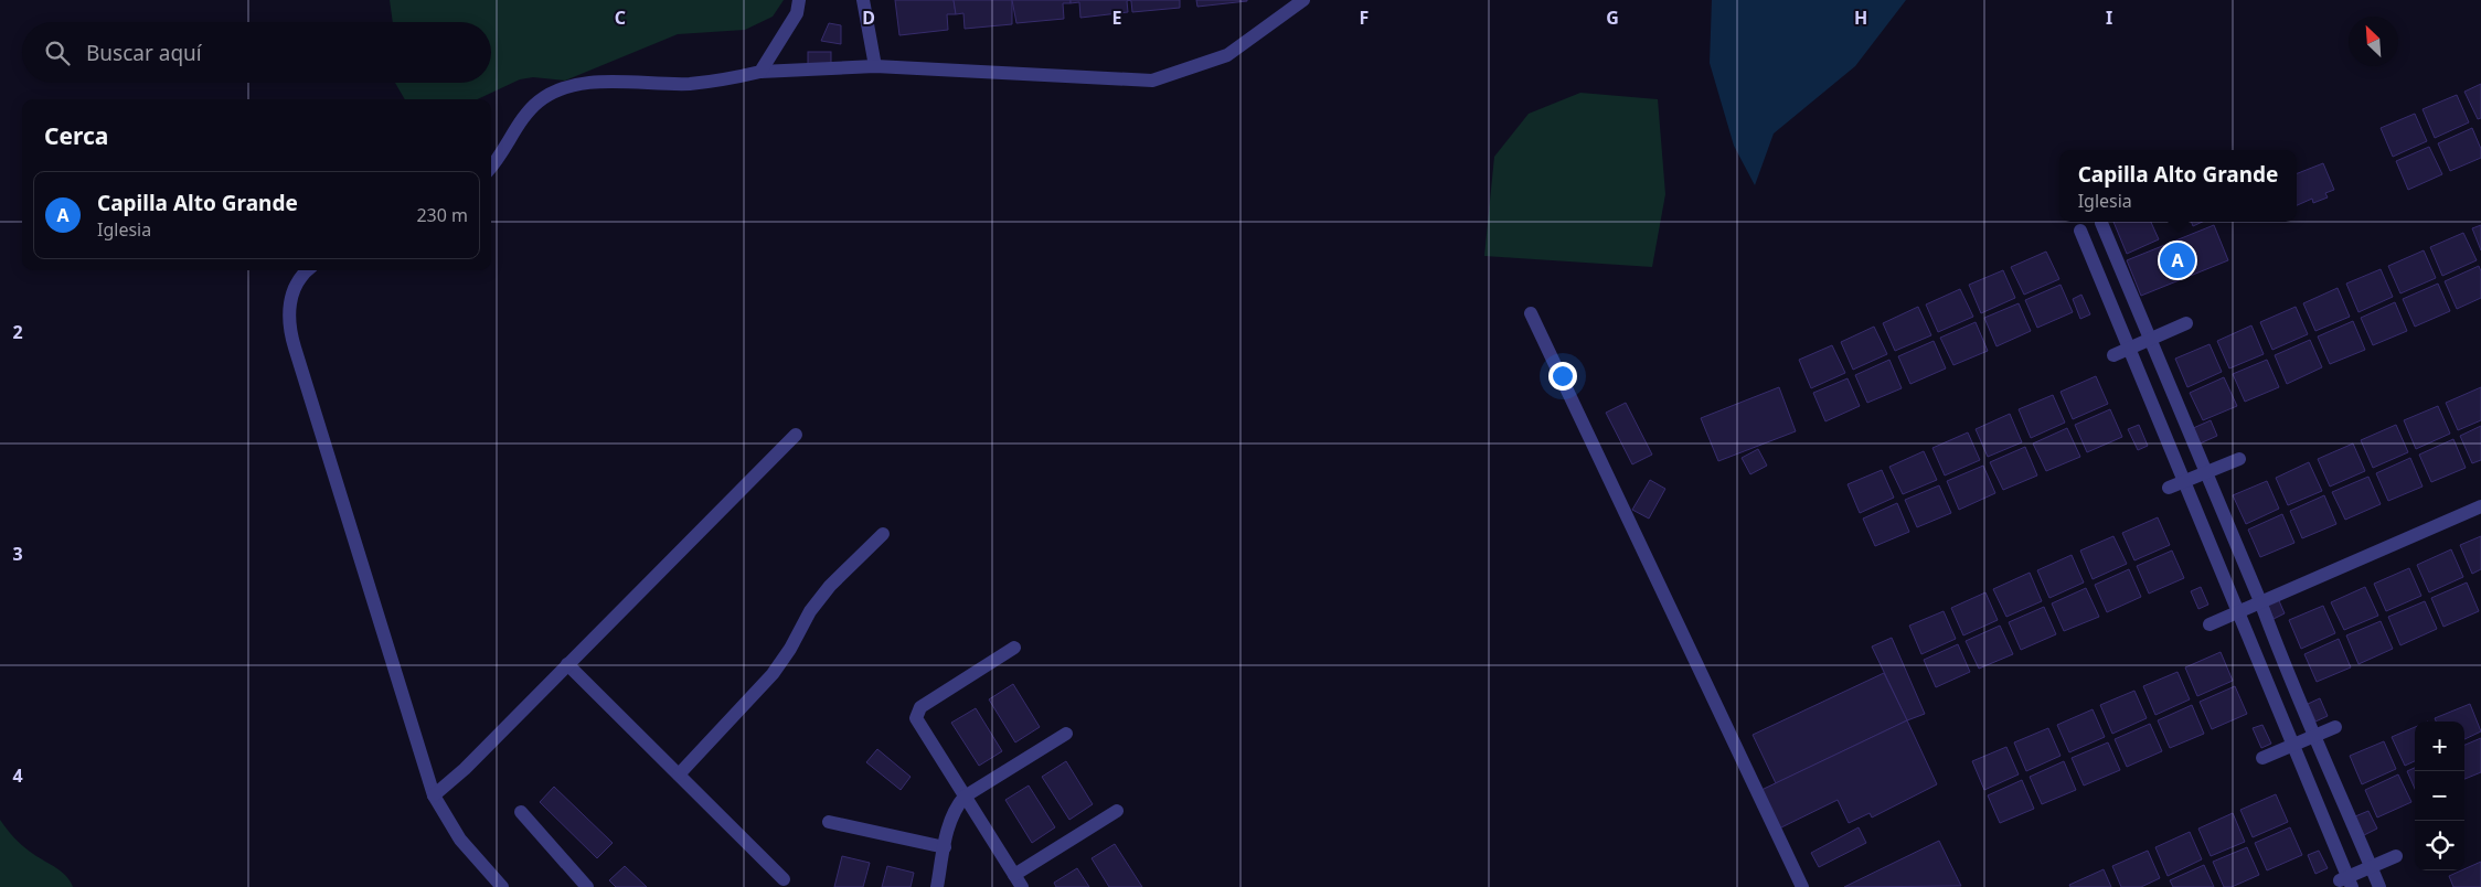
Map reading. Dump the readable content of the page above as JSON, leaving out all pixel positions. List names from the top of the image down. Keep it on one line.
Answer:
{"north":"top left","page":{"search":"Buscar aquí","heading":"Cerca","popup":["Capilla Alto Grande","Iglesia"],"list":[{"mark":"A","name":"Capilla Alto Grande","note":"Iglesia","value":"230 m"}],"pins":"A","map_buttons":["+","−"]},"grid":{"columns":["C","D","E","F","G","H","I"],"rows":["2","3","4"]}}
